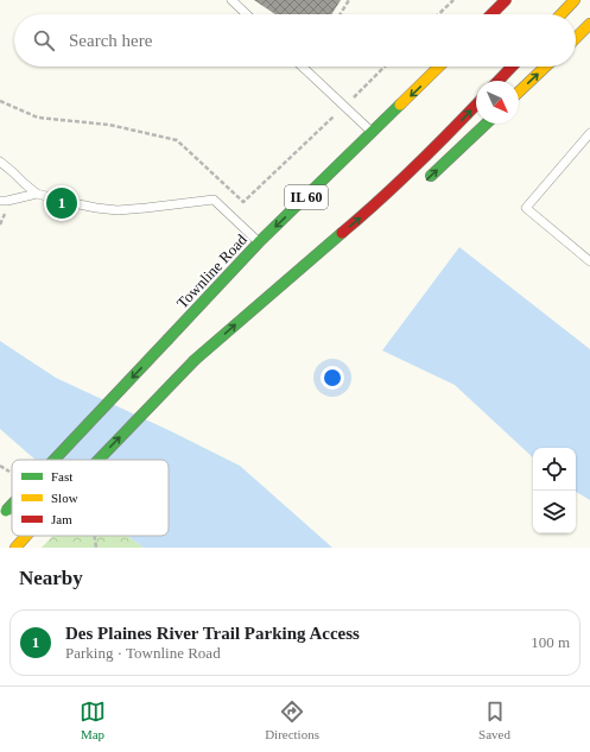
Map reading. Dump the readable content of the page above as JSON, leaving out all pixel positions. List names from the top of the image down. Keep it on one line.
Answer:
{"streets":{"main road":["IL 60","Townline Road"]},"legend":["Fast","Slow","Jam"],"north":"bottom right","page":{"search":"Search here","pins":"1","heading":"Nearby","list":[{"mark":"1","name":"Des Plaines River Trail Parking Access","note":"Parking · Townline Road","value":"100 m"}],"nav":["Map","Directions","Saved"]}}
